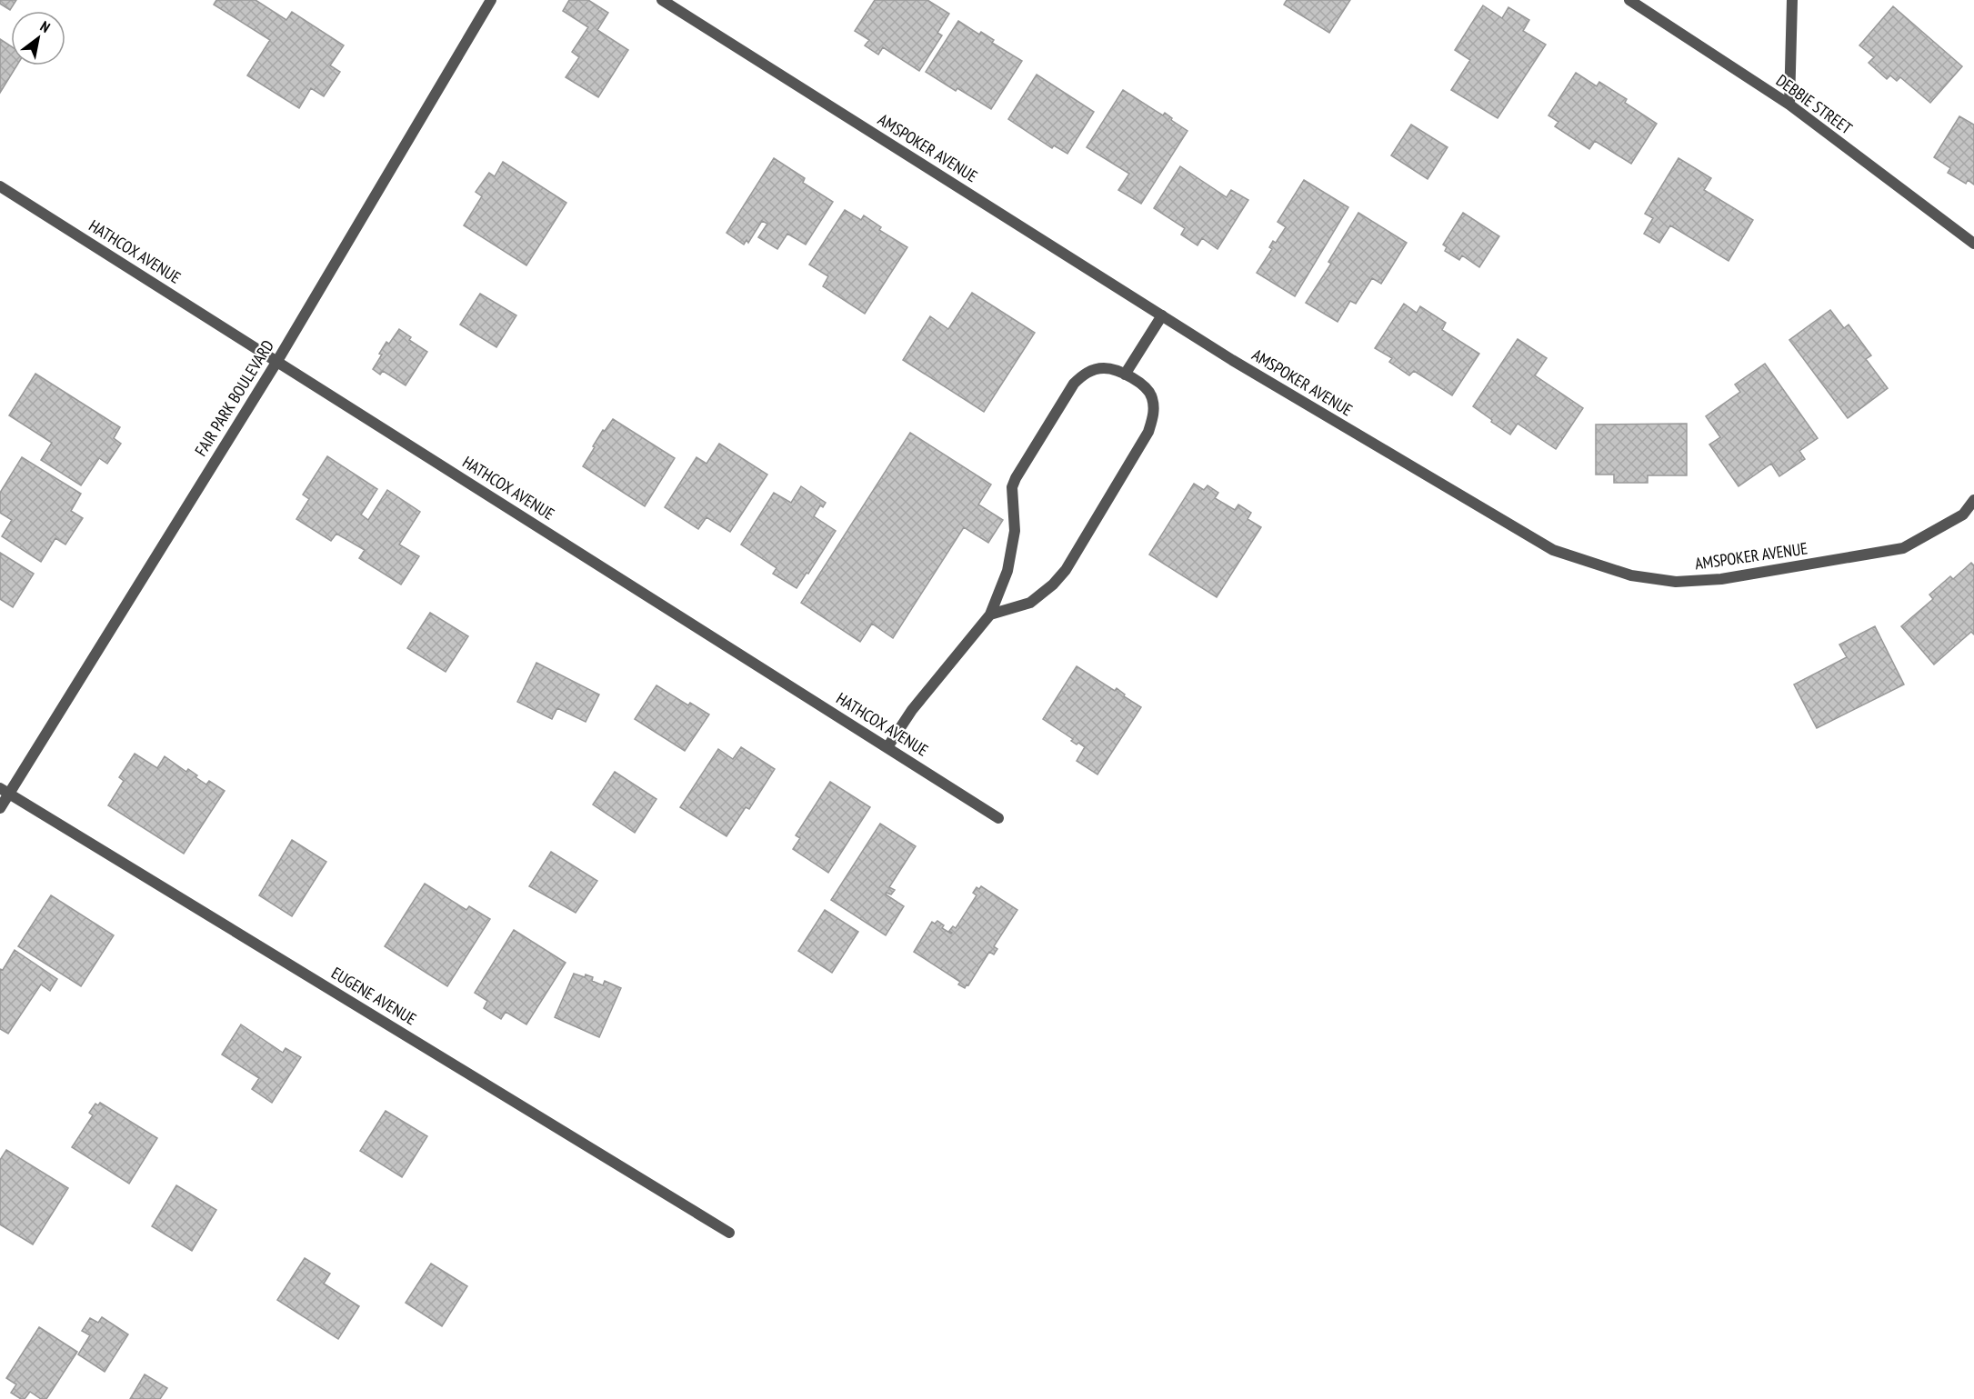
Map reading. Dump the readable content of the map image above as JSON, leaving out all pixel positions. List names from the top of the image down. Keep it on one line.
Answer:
{"streets":{"street":["DEBBIE STREET","AMSPOKER AVENUE","HATHCOX AVENUE","FAIR PARK BOULEVARD","EUGENE AVENUE"]},"crossings":[["HATHCOX AVENUE","FAIR PARK BOULEVARD"],["FAIR PARK BOULEVARD","EUGENE AVENUE"]],"north":"top right"}
